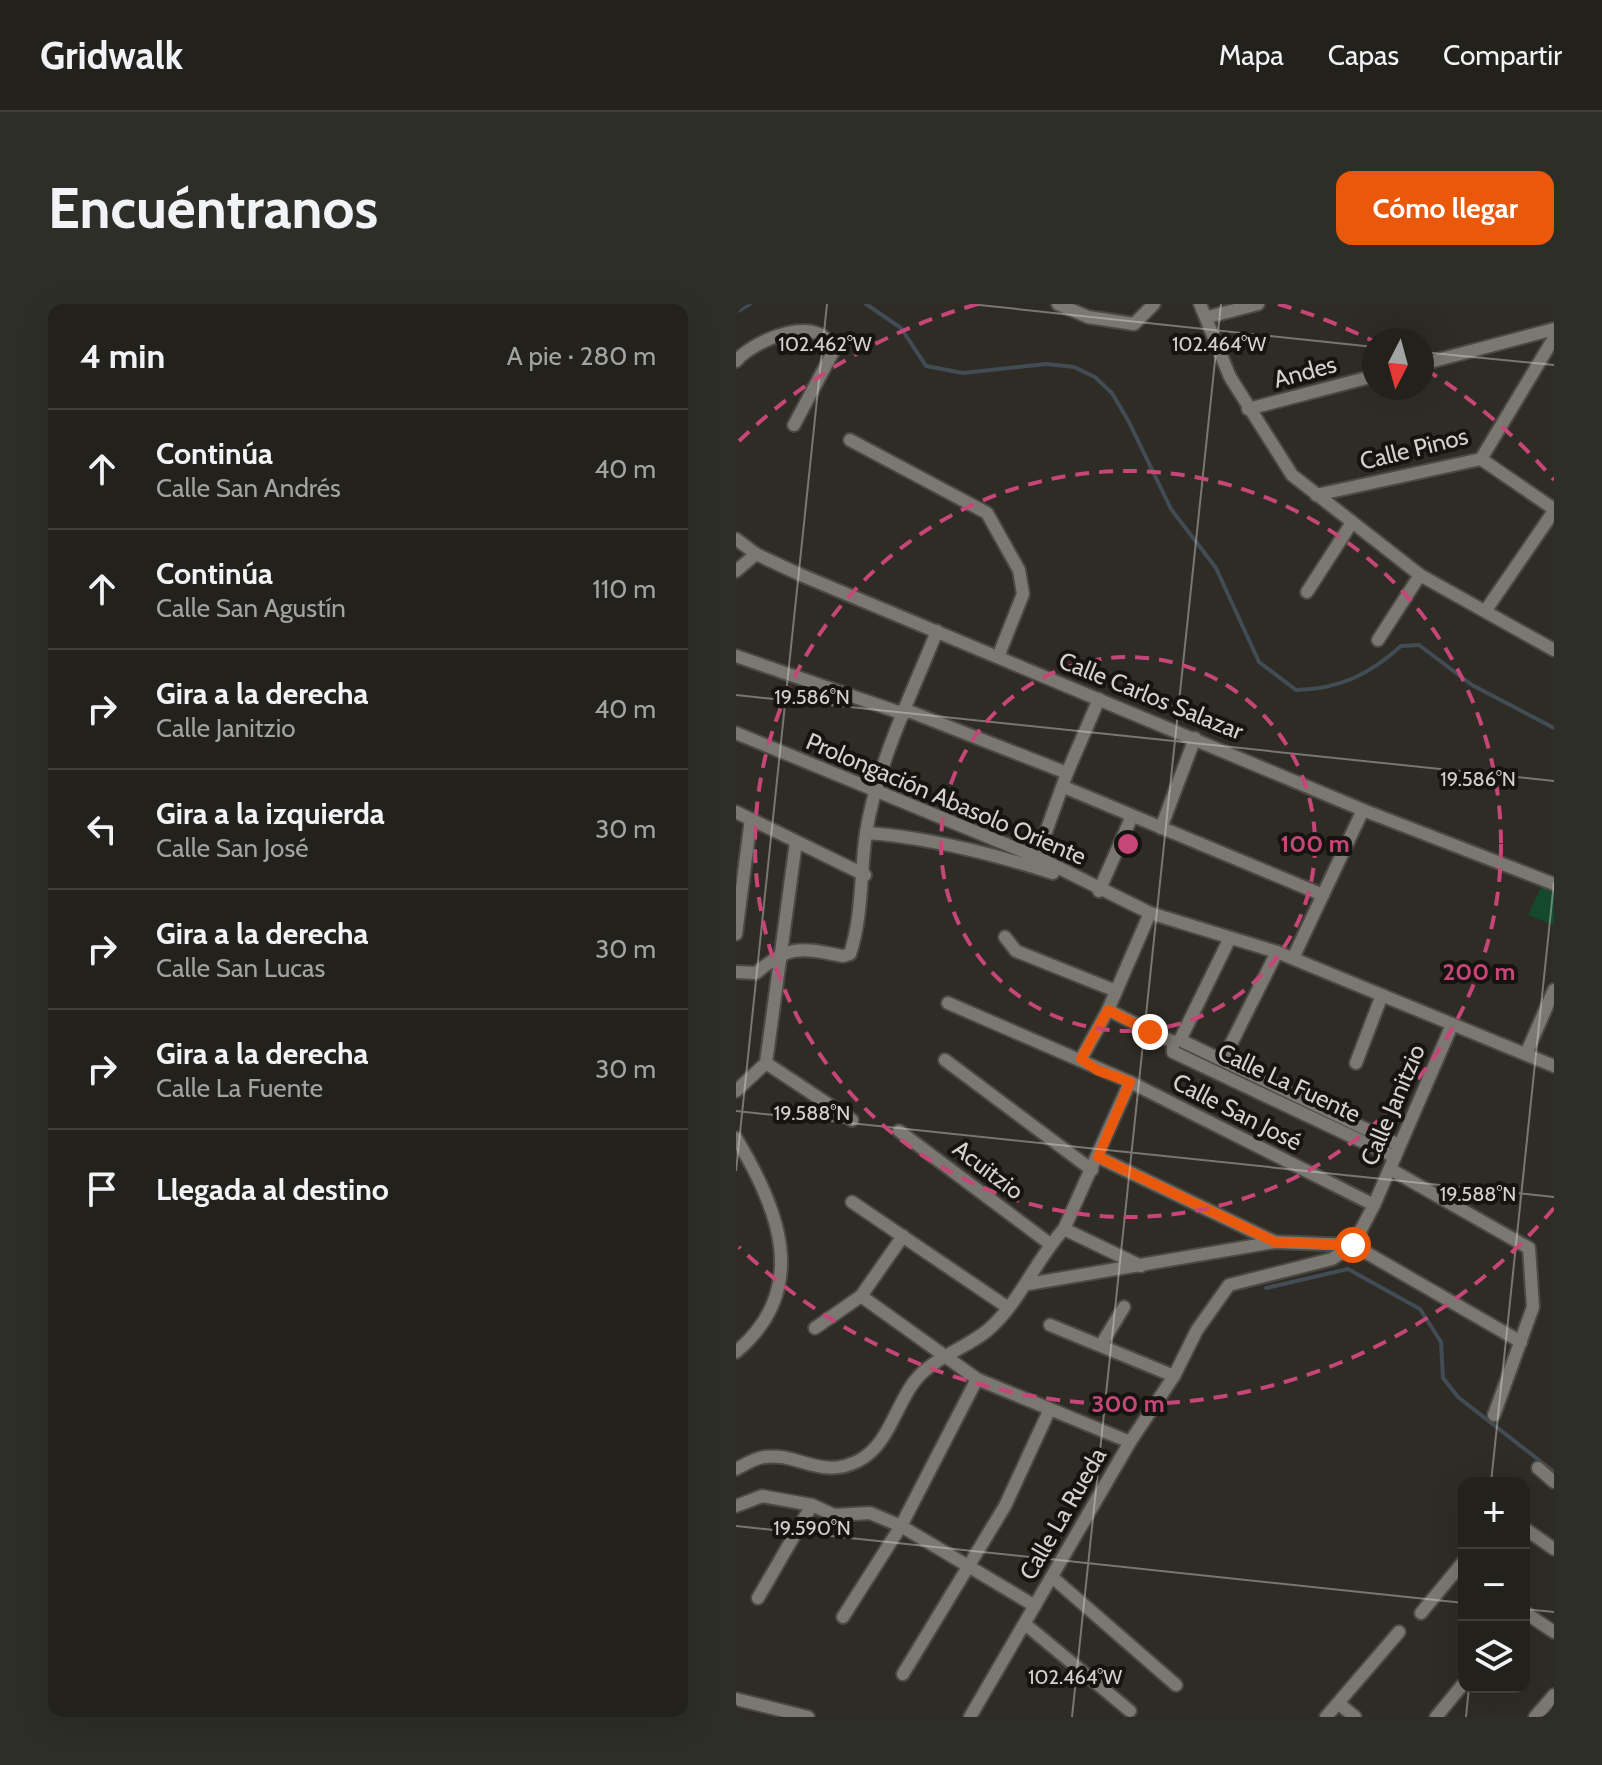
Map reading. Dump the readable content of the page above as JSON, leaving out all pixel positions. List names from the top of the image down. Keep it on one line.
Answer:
{"streets":{"street":["Andes","Calle Pinos","Calle Carlos Salazar","Prolongación Abasolo Oriente","Calle La Fuente","Calle Janitzio","Calle San José","Acuitzio","Calle La Rueda"]},"crossings":[["Prolongación Abasolo Oriente","Calle Janitzio"],["Calle La Fuente","Calle Janitzio"],["Calle Janitzio","Calle San José"],["Calle Janitzio","Calle La Rueda"]],"north":"bottom","page":{"header":"Gridwalk","nav":["Mapa","Capas","Compartir"],"buttons":"Cómo llegar","title":"Encuéntranos","heading":["4 min","A pie · 280 m"],"list":[["Continúa","Calle San Andrés","40 m"],["Continúa","Calle San Agustín","110 m"],["Gira a la derecha","Calle Janitzio","40 m"],["Gira a la izquierda","Calle San José","30 m"],["Gira a la derecha","Calle San Lucas","30 m"],["Gira a la derecha","Calle La Fuente","30 m"],"Llegada al destino"],"map_buttons":["+","−"]},"coordinates":["102.462°W","102.464°W","19.586°N","19.588°N","19.590°N"],"rings":["100 m","200 m","300 m"]}
